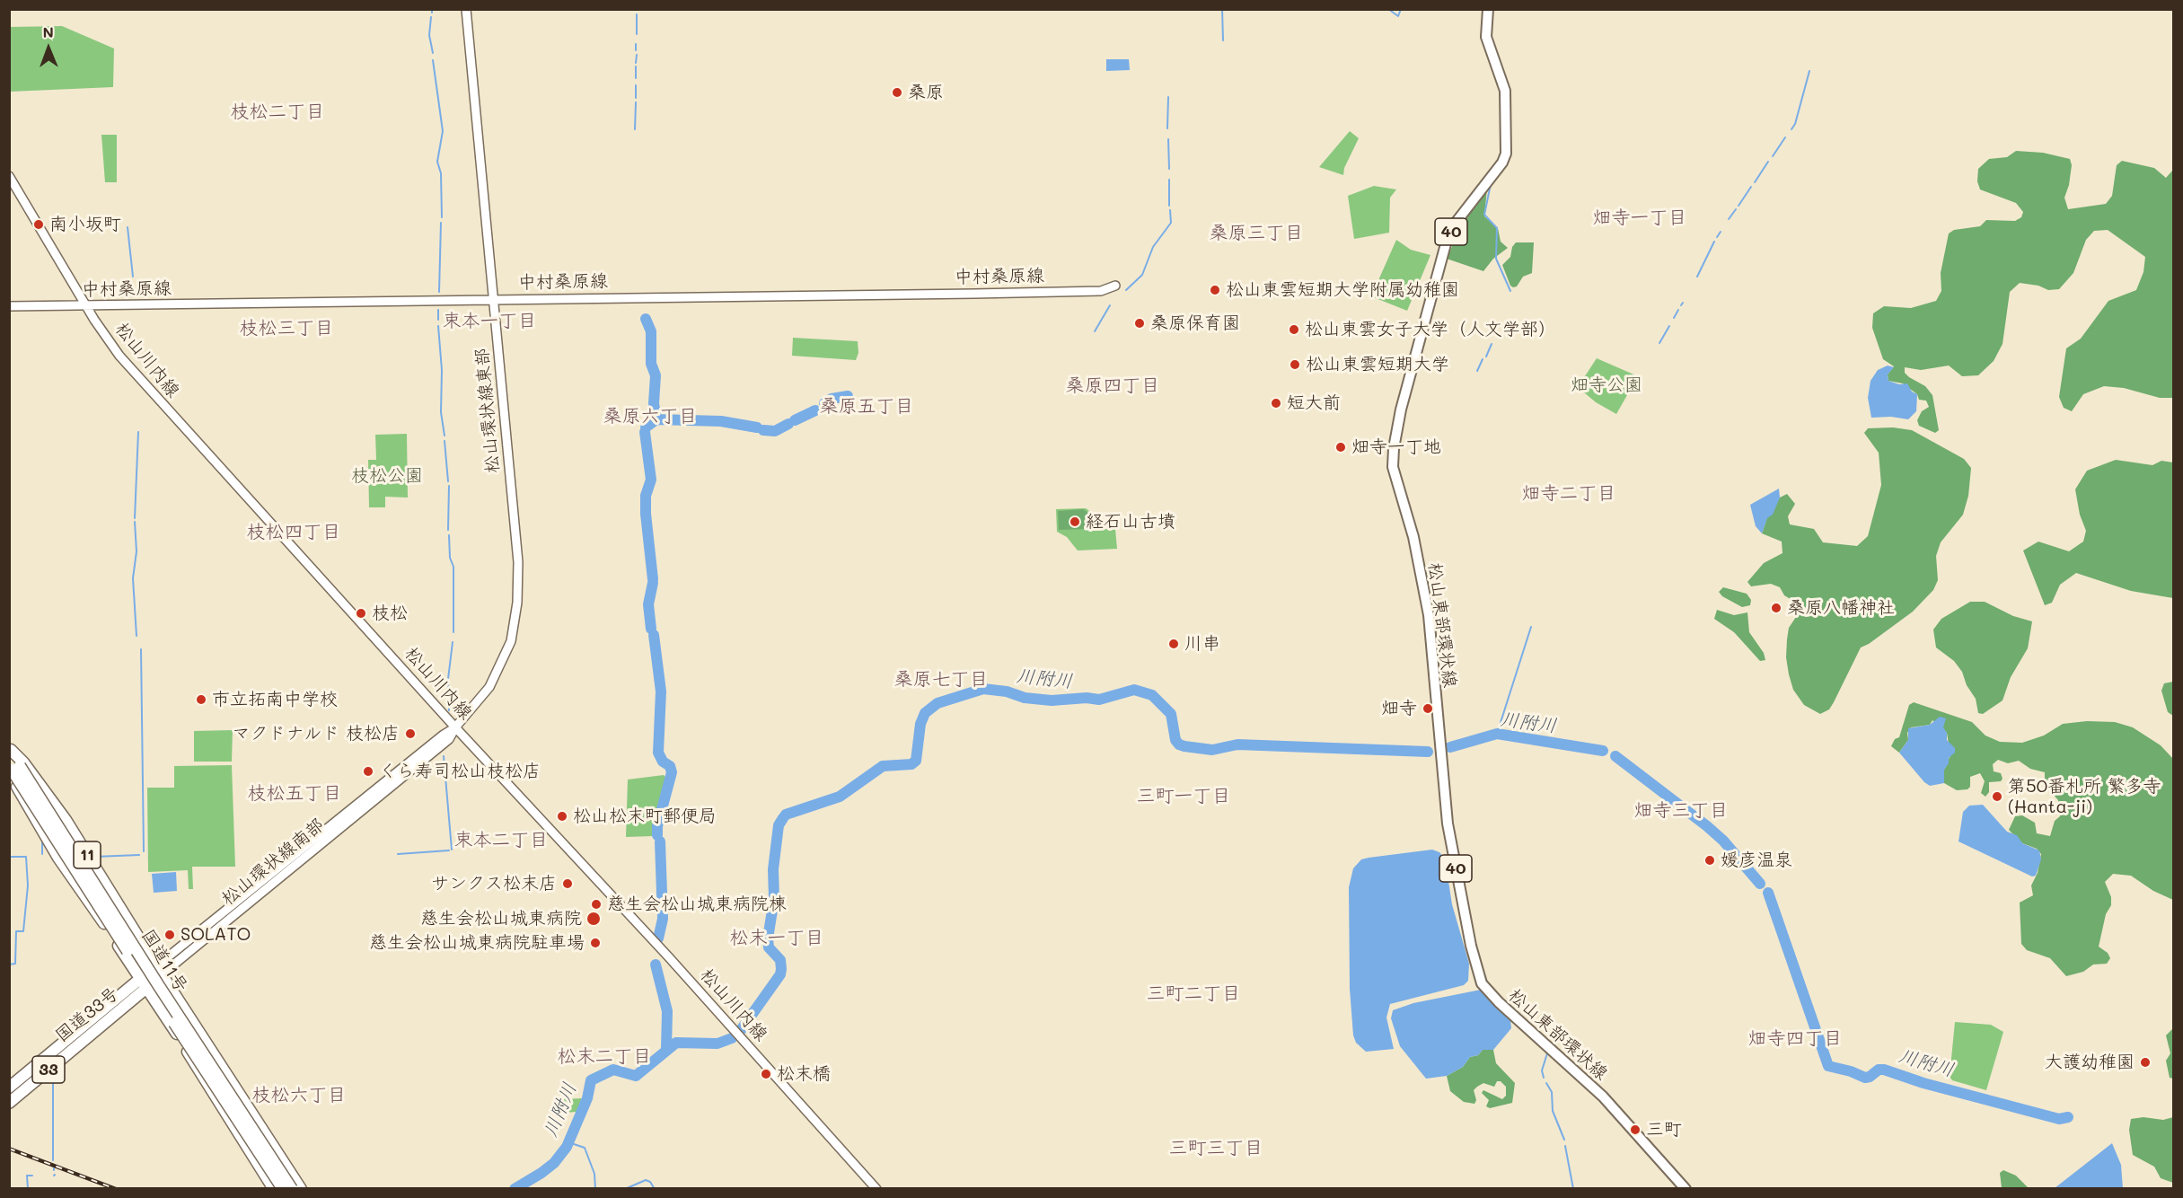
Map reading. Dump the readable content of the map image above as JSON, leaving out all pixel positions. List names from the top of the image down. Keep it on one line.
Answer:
{"streets":{"highway":["11","国道11号","国道33号","33"],"main road":["40","松山東部環状線"],"street":["中村桑原線","松山川内線","松山環状線東部","松山環状線南部"]},"crossings":[["中村桑原線","松山川内線"],["中村桑原線","松山環状線東部"],["松山川内線","松山環状線東部"],["松山川内線","松山環状線南部"],["松山環状線東部","松山環状線南部"],["11","松山環状線南部"],["11","国道11号"],["11","国道33号"],["松山環状線南部","国道11号"],["松山環状線南部","国道33号"],["国道11号","国道33号"]],"districts":["枝松二丁目","畑寺一丁目","桑原三丁目","束本一丁目","枝松三丁目","桑原四丁目","桑原五丁目","桑原六丁目","畑寺二丁目","枝松四丁目","桑原七丁目","枝松五丁目","三町一丁目","畑寺三丁目","束本二丁目","松末一丁目","三町二丁目","畑寺四丁目","松末二丁目","枝松六丁目","三町三丁目"],"water":["川附川"],"parks":["畑寺公園","枝松公園"],"places":["桑原","南小坂町","松山東雲短期大学附属幼稚園","桑原保育園","松山東雲女子大学（人文学部）","松山東雲短期大学","短大前","畑寺一丁地","経石山古墳","桑原八幡神社","枝松","川串","市立拓南中学校","畑寺","マクドナルド 枝松店","くら寿司松山枝松店","第50番札所 繁多寺 (Hanta-ji)","松山松末町郵便局","媛彦温泉","サンクス松末店","慈生会松山城東病院棟","慈生会松山城東病院","SOLATO","慈生会松山城東病院駐車場","大護幼稚園","松末橋","三町"],"north":"top"}
